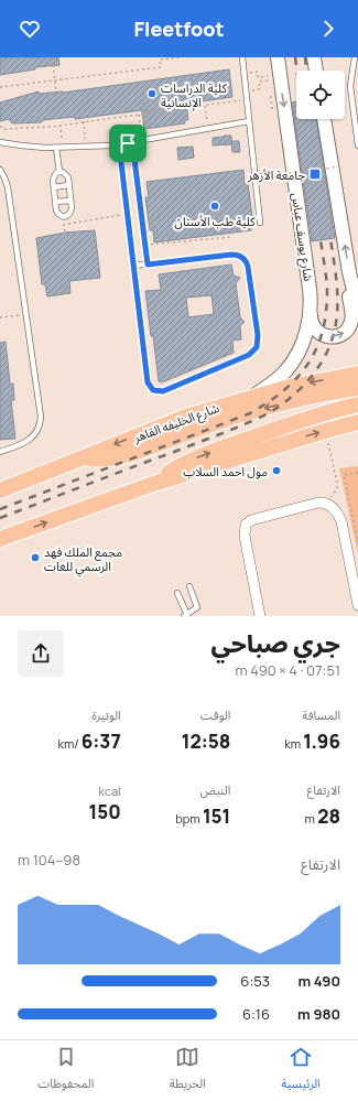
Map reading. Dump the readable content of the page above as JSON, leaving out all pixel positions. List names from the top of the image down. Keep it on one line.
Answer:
{"streets":{"main road":["شارع يوسف عباس","شارع الخليفه القاهر"]},"crossings":[["شارع يوسف عباس","شارع الخليفه القاهر"]],"places":{"other":["كلية الدراسات الإنسانية","كلية طب الأسنان","مول احمد السلاب","مجمع الملك فهد الرسمي للغات"],"transit":["جامعة الأزهر"]},"page":{"header":"Fleetfoot","heading":["جري صباحي","07:51 · 4 × 490 m"],"stats":[["المسافة","1.96 km"],["الوقت","12:58"],["الوتيرة","6:37 /km"],["الارتفاع","28 m"],["النبض","151 bpm"],["kcal","150"]],"chart":["الارتفاع","98–104 m"],"list":[{"name":"490 m","note":"6:53"},{"name":"980 m","note":"6:16"}],"tabs":["الرئيسية","الخريطة","المحفوظات"]}}
